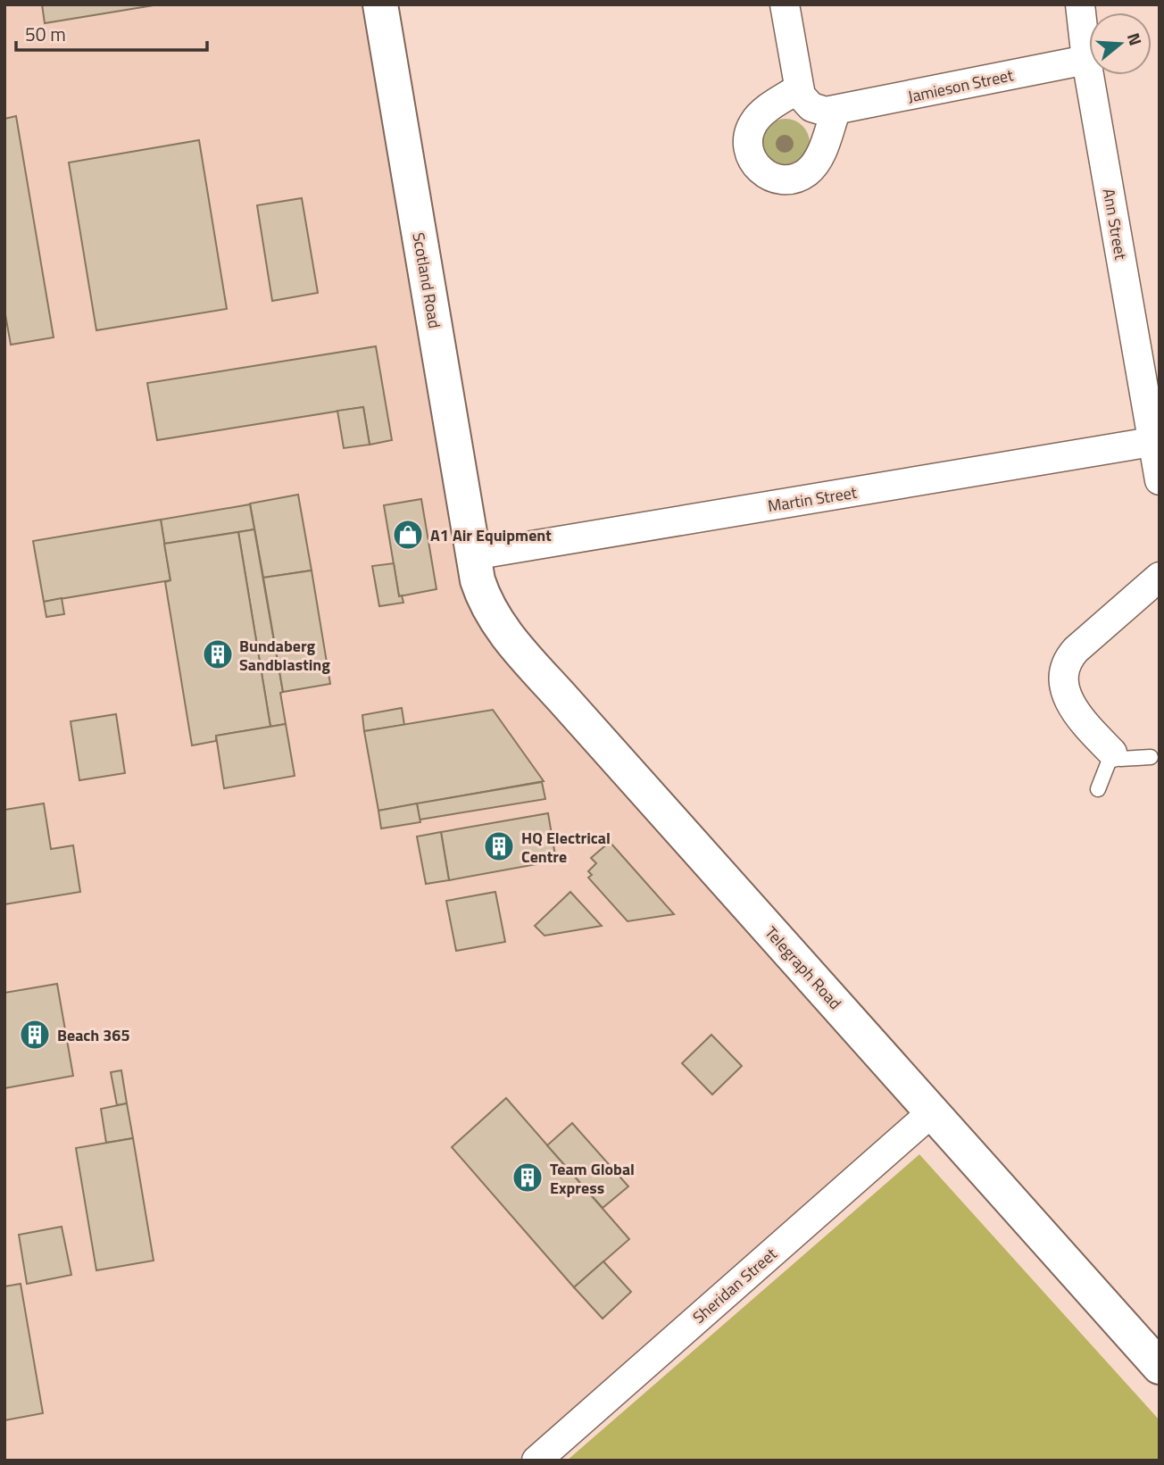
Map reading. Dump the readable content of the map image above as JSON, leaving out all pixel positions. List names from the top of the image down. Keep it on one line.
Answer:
{"streets":{"street":["Jamieson Street","Ann Street","Scotland Road","Martin Street","Telegraph Road","Sheridan Street"]},"crossings":[["Jamieson Street","Ann Street"],["Ann Street","Martin Street"],["Scotland Road","Martin Street"],["Scotland Road","Telegraph Road"],["Martin Street","Telegraph Road"],["Telegraph Road","Sheridan Street"]],"places":{"shop":["A1 Air Equipment"],"building":["Bundaberg Sandblasting","HQ Electrical Centre","Beach 365","Team Global Express"]},"scale_bar":"50 m","north":"right"}
